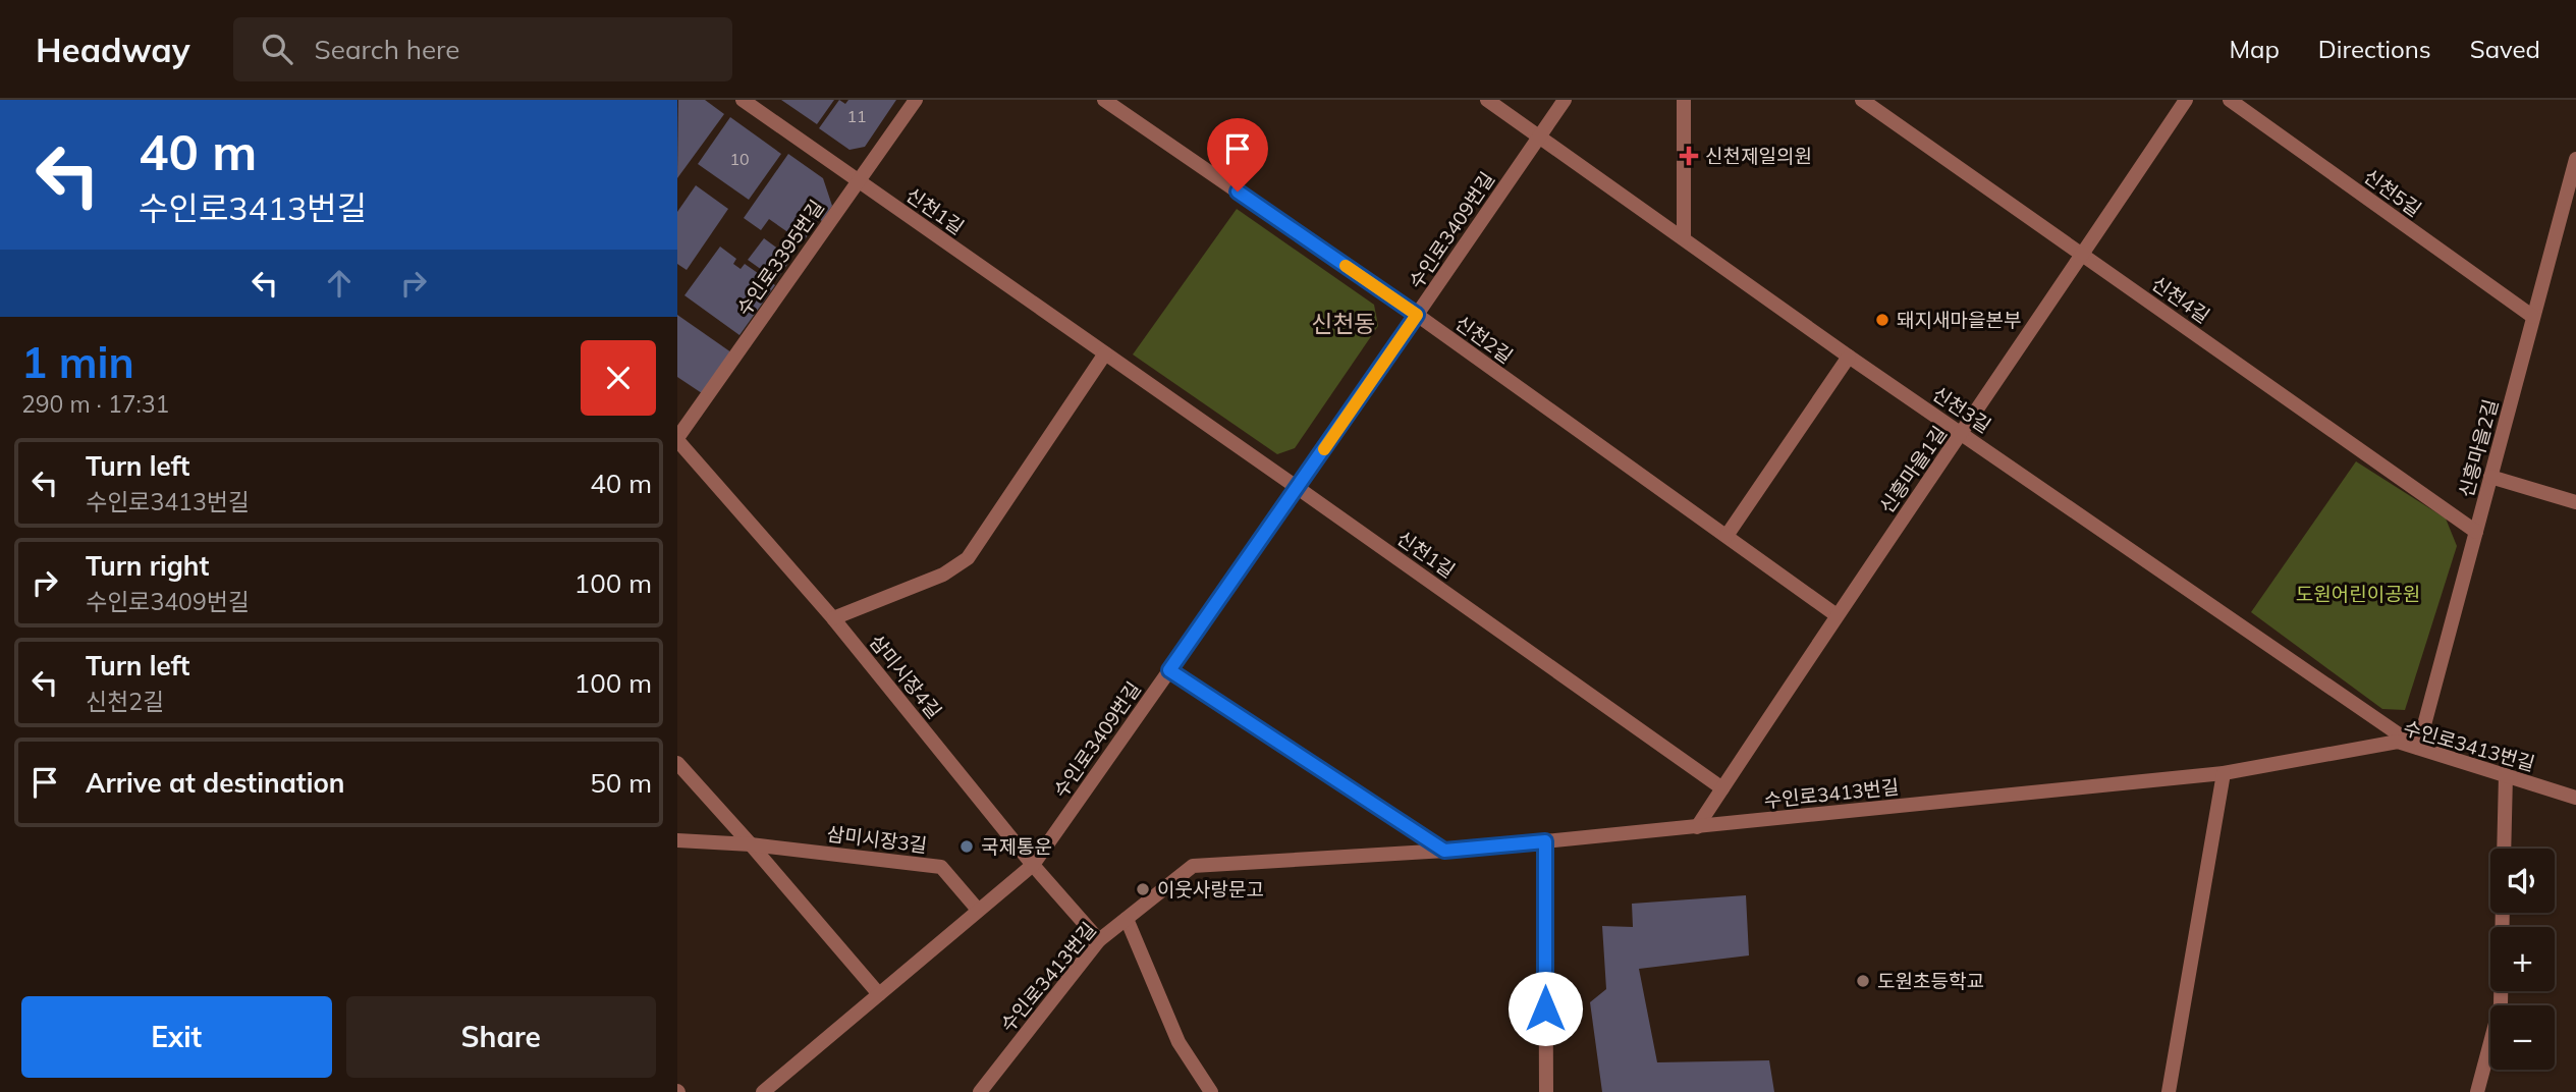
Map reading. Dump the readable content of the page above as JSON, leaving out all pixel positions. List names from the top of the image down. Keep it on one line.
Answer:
{"streets":{"street":["신천5길","신천1길","수인로3409번길","수인로3395번길","신천4길","신천2길","신천3길","신흥마을2길","신흥마을1길","삼미시장4길","수인로3413번길","삼미시장3길"]},"crossings":[["신천5길","신흥마을2길"],["신천1길","수인로3409번길"],["신천1길","수인로3395번길"],["신천1길","신흥마을1길"],["수인로3409번길","신천2길"],["수인로3409번길","신천3길"],["수인로3409번길","삼미시장4길"],["수인로3409번길","삼미시장3길"],["수인로3395번길","삼미시장4길"],["신천4길","신흥마을2길"],["신천4길","신흥마을1길"],["신천2길","신흥마을1길"],["신천3길","신흥마을2길"],["신천3길","신흥마을1길"],["신천3길","수인로3413번길"],["신흥마을2길","수인로3413번길"],["신흥마을1길","수인로3413번길"],["삼미시장4길","수인로3413번길"]],"districts":["신천동"],"parks":["도원어린이공원"],"places":{"health":["신천제일의원"],"other":["돼지새마을본부","국제통운","이웃사랑문고","도원초등학교"]},"house_numbers":["11","10"],"page":{"header":"Headway","search":"Search here","nav":["Map","Directions","Saved"],"turn":["40 m","수인로3413번길"],"heading":["1 min","290 m · 17:31"],"list":[{"name":"Turn left","note":"수인로3413번길","value":"40 m"},{"name":"Turn right","note":"수인로3409번길","value":"100 m"},{"name":"Turn left","note":"신천2길","value":"100 m"},{"name":"Arrive at destination","value":"50 m"}],"map_buttons":["+","−"],"buttons":["Exit","Share"]}}
